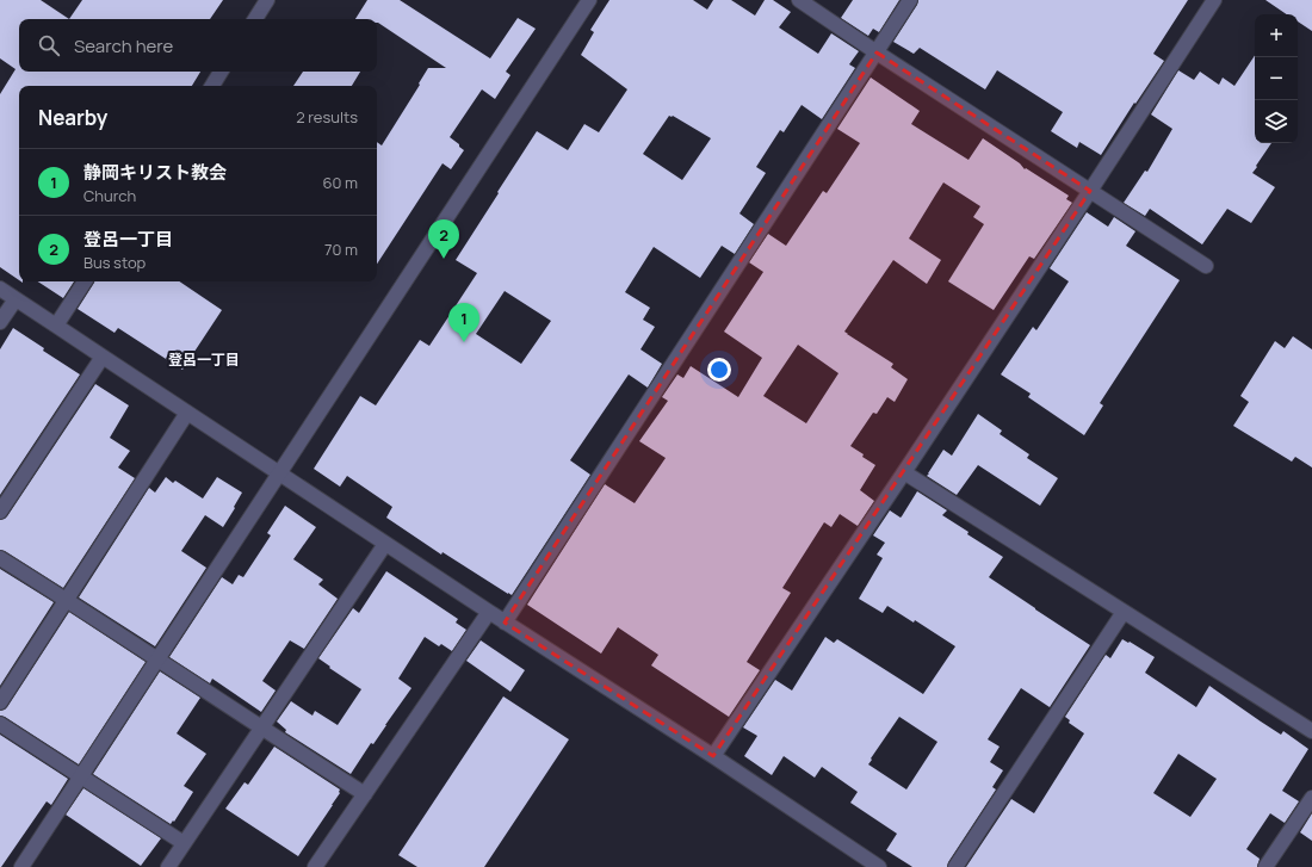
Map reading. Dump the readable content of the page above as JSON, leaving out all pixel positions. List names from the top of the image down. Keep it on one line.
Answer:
{"districts":["登呂一丁目"],"page":{"map_buttons":["+","−"],"search":"Search here","heading":["Nearby","2 results"],"list":[{"mark":"1","name":"静岡キリスト教会","note":"Church","value":"60 m"},{"mark":"2","name":"登呂一丁目","note":"Bus stop","value":"70 m"}],"pins":["2","1"]}}
